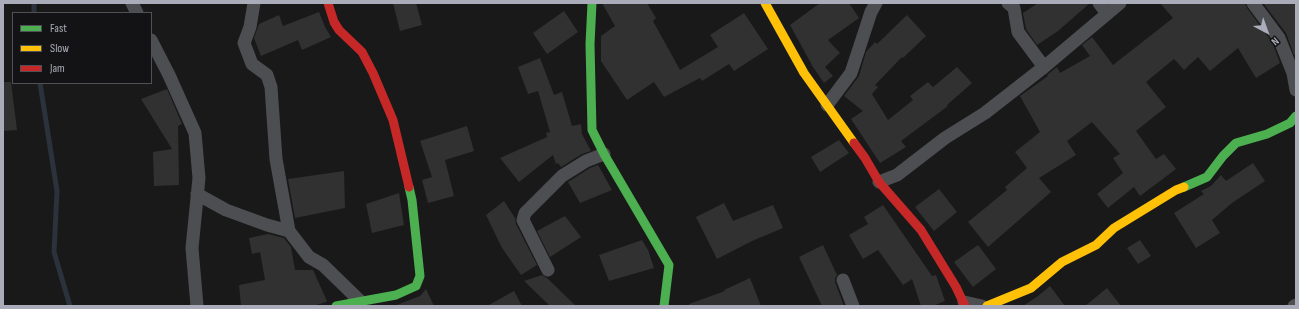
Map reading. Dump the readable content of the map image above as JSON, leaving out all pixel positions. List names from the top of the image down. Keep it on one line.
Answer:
{"legend":["Fast","Slow","Jam"],"north":"bottom right"}
